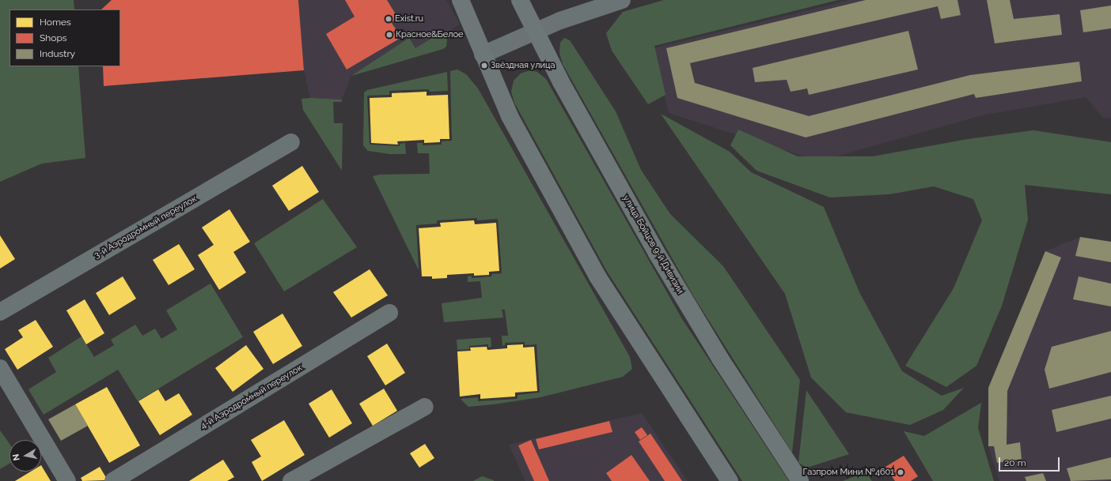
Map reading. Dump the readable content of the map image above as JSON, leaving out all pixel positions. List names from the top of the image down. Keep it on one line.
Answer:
{"streets":{"main road":["улица Бойцов 9-й Дивизии"],"street":["3-й Аэродромный переулок","4-й Аэродромный переулок"]},"places":["Exist.ru","Красное&Белое","Звёздная улица","Газпром Мини №4601"],"legend":["Homes","Shops","Industry"],"scale_bar":"20 m","north":"left"}
